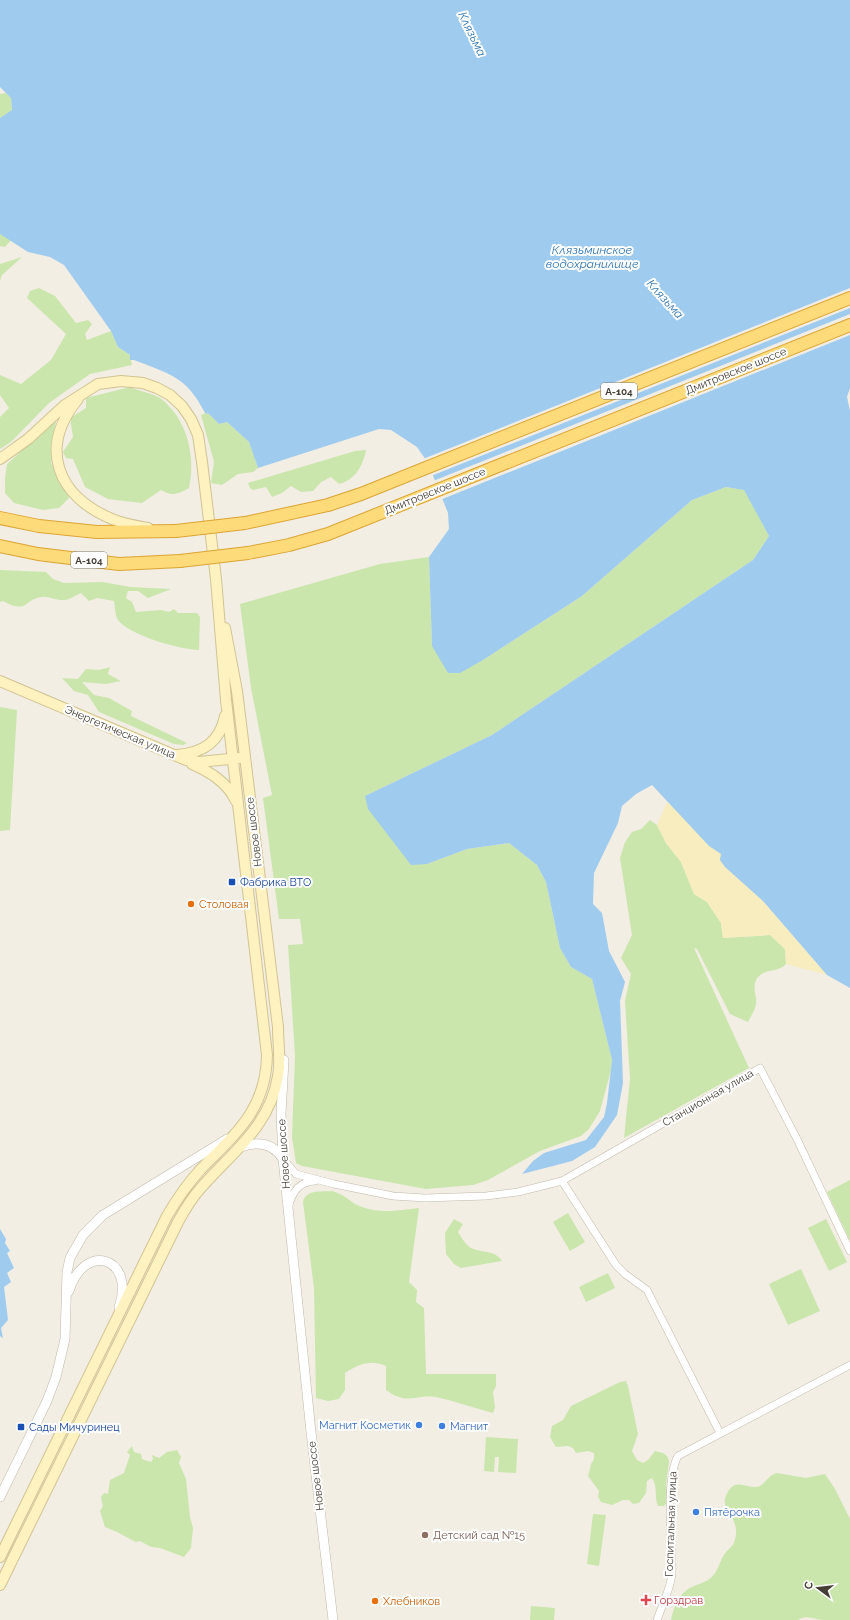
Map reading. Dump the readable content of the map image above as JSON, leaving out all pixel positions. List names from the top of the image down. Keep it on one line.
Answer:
{"streets":{"highway":["Дмитровское шоссе","А-104"],"main road":["Энергетическая улица","Новое шоссе"],"street":["Станционная улица","Госпитальная улица"]},"crossings":[["Энергетическая улица","Новое шоссе"]],"water":["Клязьма","Клязьминское водохранилище"],"places":{"transit":["Фабрика ВТО","Сады Мичуринец"],"other":["Столовая","Магнит Косметик","Магнит","Пятёрочка","Детский сад №15","Хлебников"],"health":["Горздрав"]},"north":"left"}
